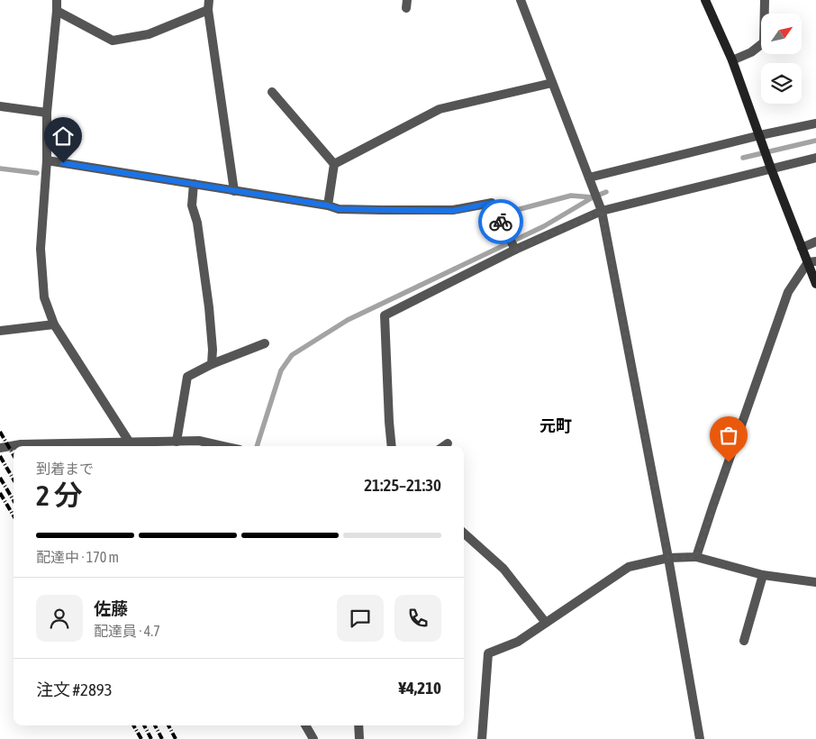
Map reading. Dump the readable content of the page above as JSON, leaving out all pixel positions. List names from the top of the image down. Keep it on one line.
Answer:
{"districts":["元町"],"north":"top right","page":{"heading":["2 分","到着まで","21:25–21:30"],"panel":["佐藤","配達員 · 4.7","注文 #2893","¥4,210"],"bar":"配達中 · 170 m"}}
